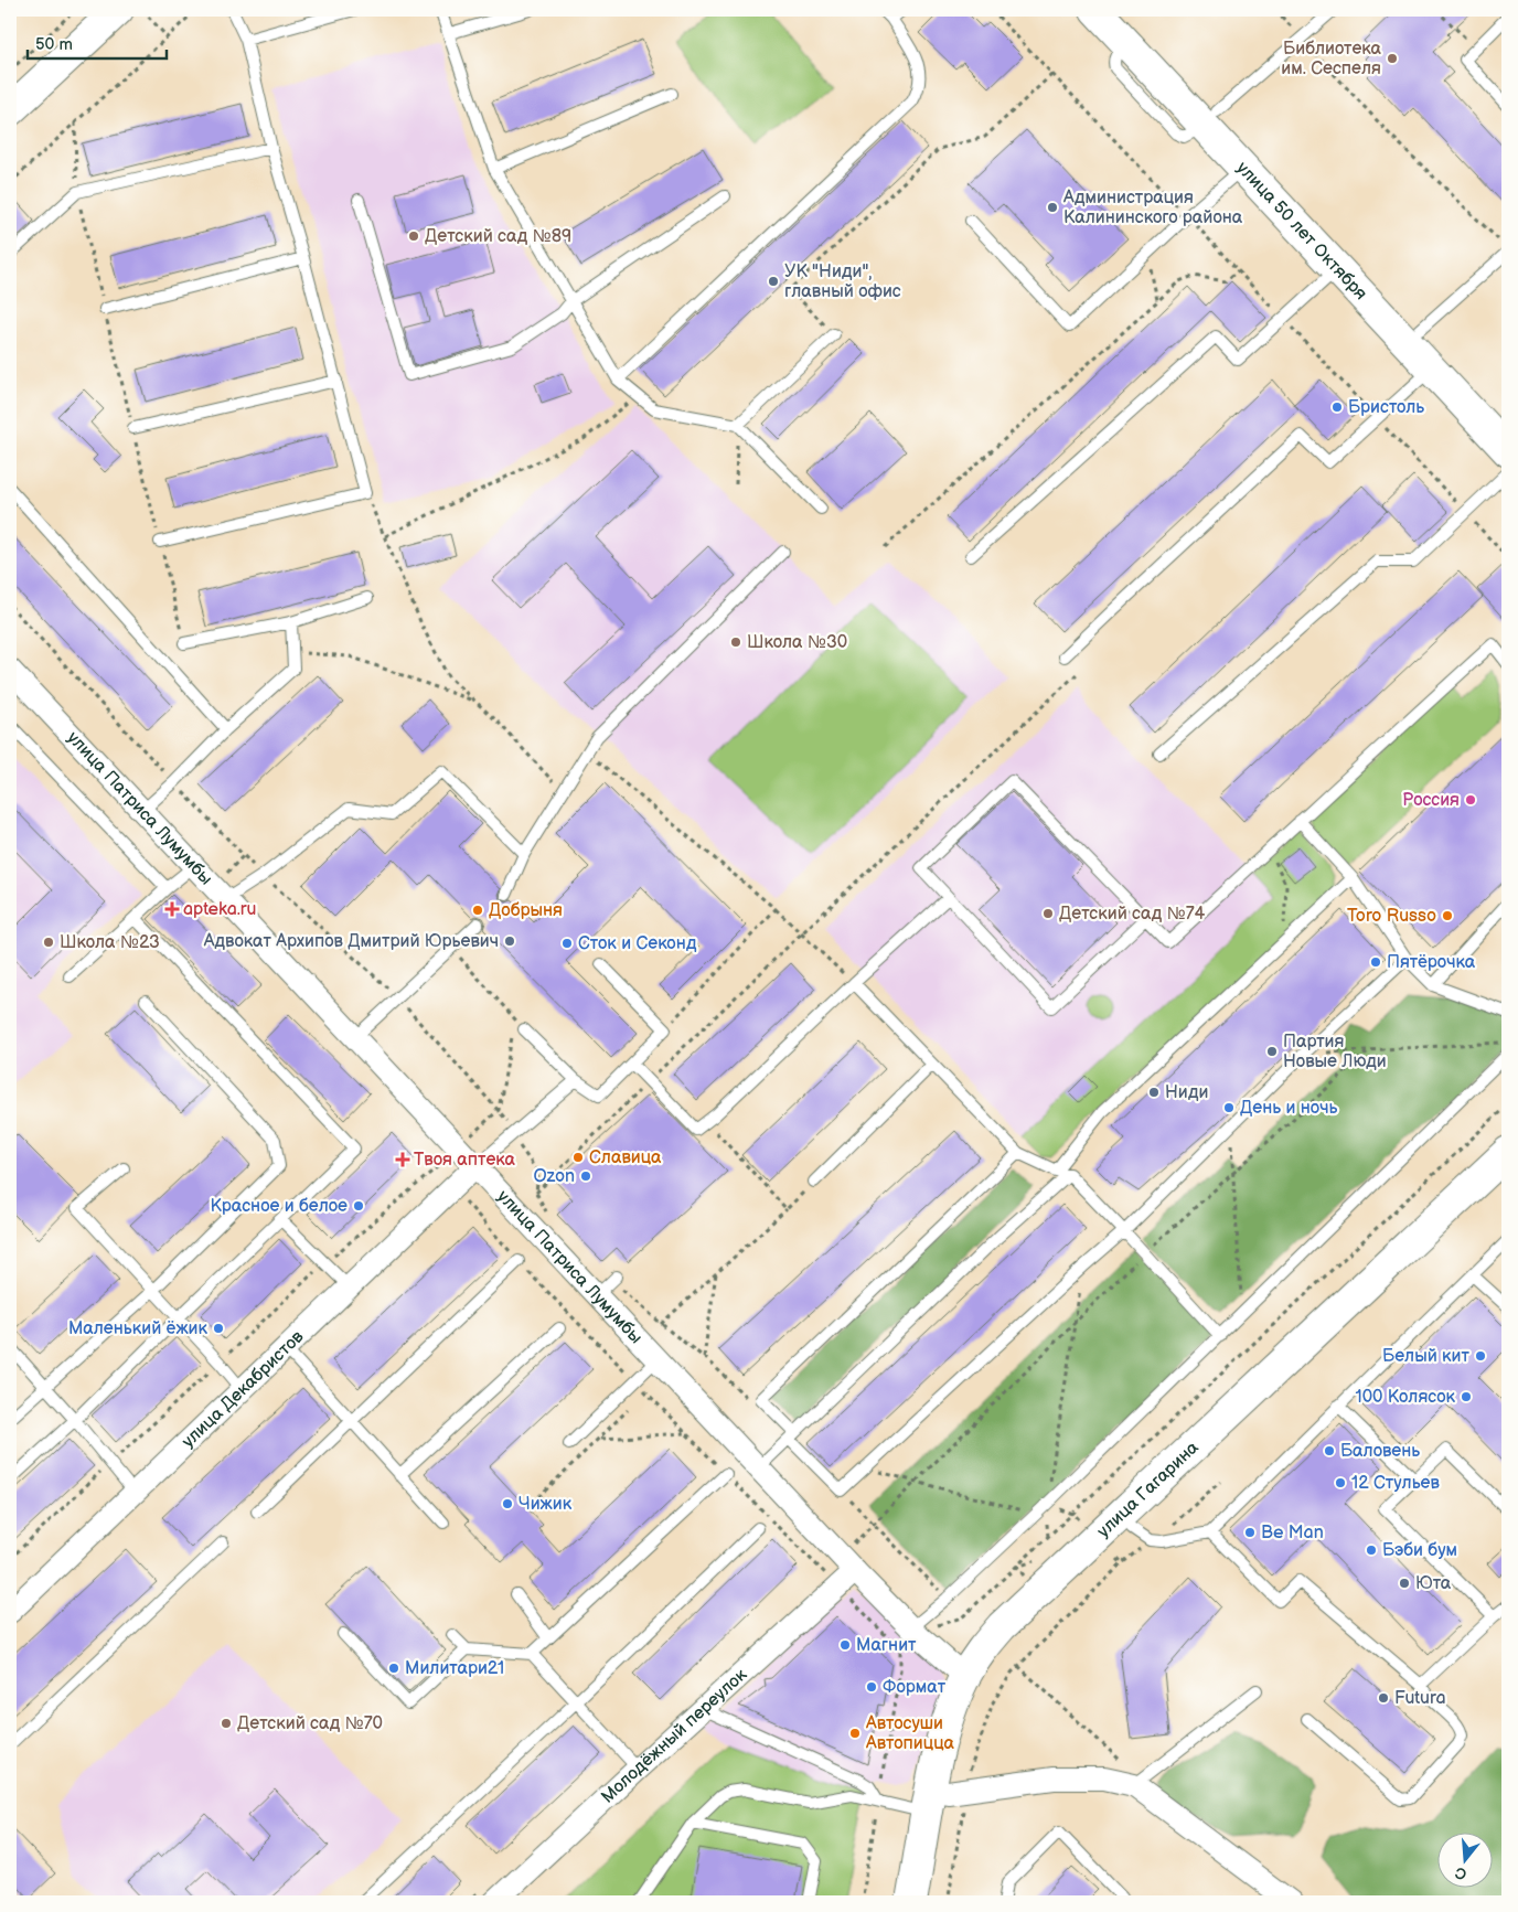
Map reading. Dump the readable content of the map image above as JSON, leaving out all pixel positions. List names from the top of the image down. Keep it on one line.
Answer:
{"streets":{"main road":["улица 50 лет Октября","улица Гагарина"],"street":["улица Патриса Лумумбы","улица Декабристов","Молодёжный переулок"]},"crossings":[["улица Патриса Лумумбы","улица Декабристов"],["улица Патриса Лумумбы","улица Гагарина"],["улица Патриса Лумумбы","Молодёжный переулок"]],"places":{"other":["Библиотека им. Сеспеля","Администрация Калининского района","Детский сад №89","УК \"Ниди\", главный офис","Бристоль","Школа №30","Россия","Добрыня","Детский сад №74","Toro Russo","Адвокат Архипов Дмитрий Юрьевич","Школа №23","Сток и Секонд","Пятёрочка","Партия Новые Люди","Ниди","День и ночь","Славица","Ozon","Красное и белое","Маленький ёжик","Белый кит","100 Колясок","Баловень","12 Стульев","Чижик","Be Man","Бэби бум","Юта","Магнит","Милитари21","Формат","Futura","Детский сад №70","Автосуши Автопицца"],"health":["apteka.ru","Твоя аптека"]},"scale_bar":"50 m","north":"bottom"}
